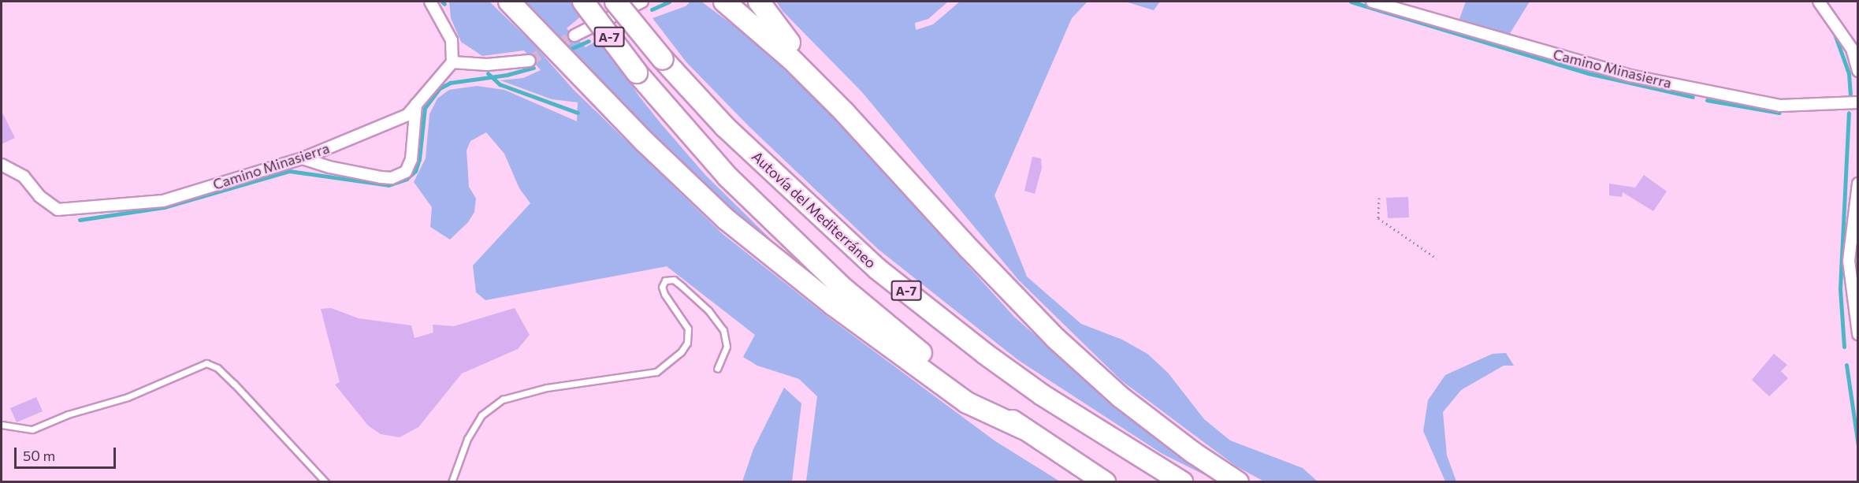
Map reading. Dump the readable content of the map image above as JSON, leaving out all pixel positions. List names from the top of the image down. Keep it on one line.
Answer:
{"streets":{"highway":["A-7","Autovía del Mediterráneo"],"street":["Camino Minasierra"]},"scale_bar":"50 m"}
